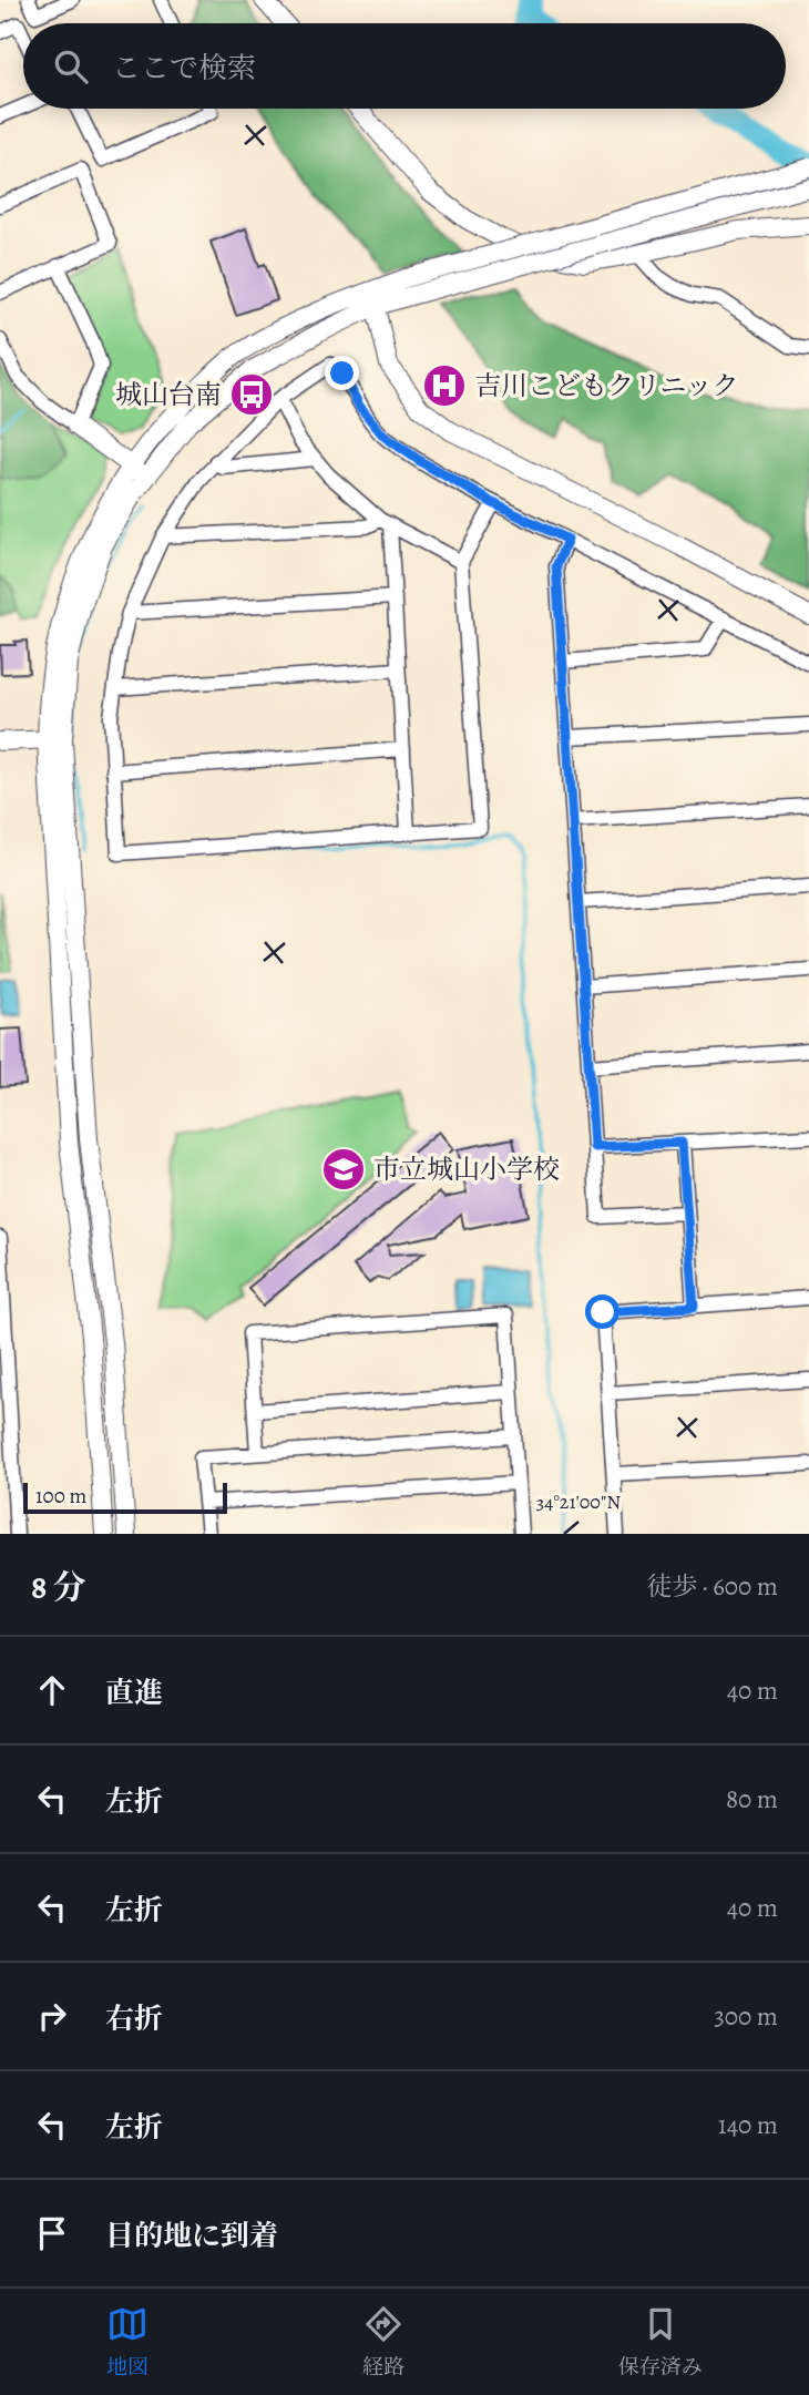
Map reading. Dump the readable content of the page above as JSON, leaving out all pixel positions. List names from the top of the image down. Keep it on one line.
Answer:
{"places":{"hospital":["吉川こどもクリニック"],"bus stop":["城山台南"],"school or university":["市立城山小学校"]},"scale_bar":"100 m","page":{"search":"ここで検索","scale":"100 m","heading":["8 分","徒歩 · 600 m"],"list":[["直進","40 m"],["左折","80 m"],["左折","40 m"],["右折","300 m"],["左折","140 m"],"目的地に到着"],"nav":["地図","経路","保存済み"]},"coordinates":["34°21'00\"N"]}
